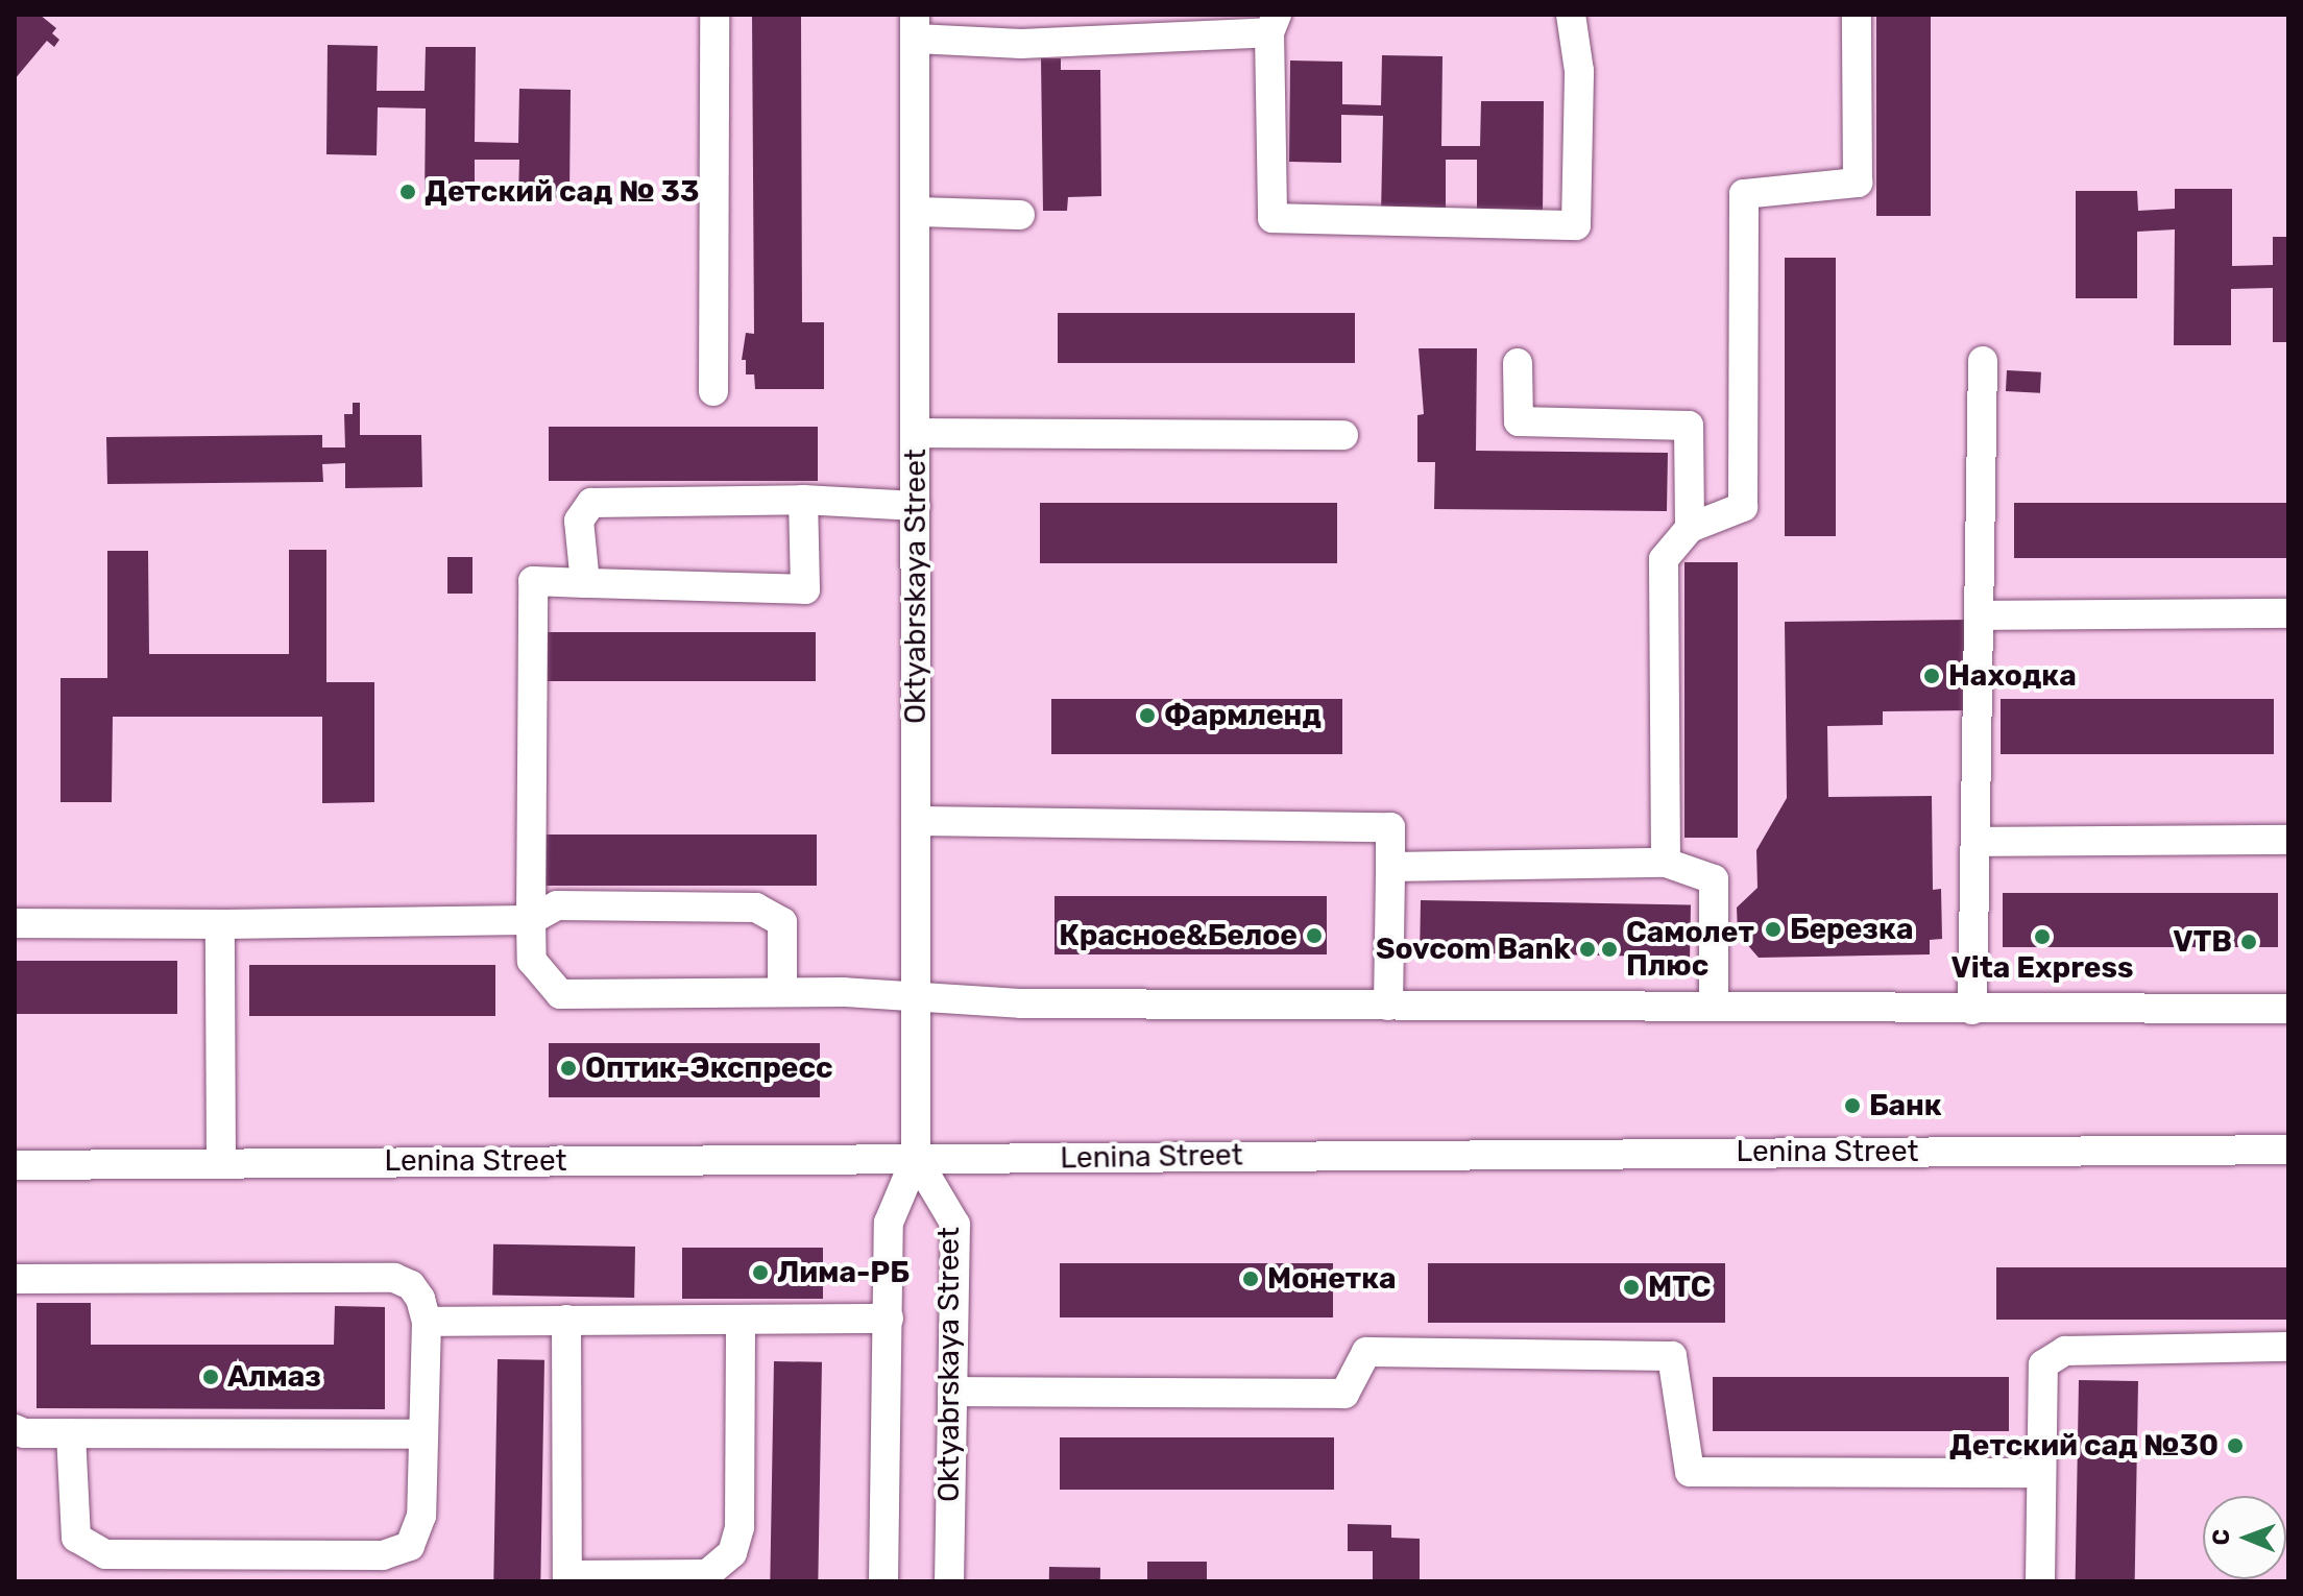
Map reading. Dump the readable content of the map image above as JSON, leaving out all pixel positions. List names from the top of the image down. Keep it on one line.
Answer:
{"streets":{"street":["Oktyabrskaya Street","Lenina Street"]},"crossings":[["Oktyabrskaya Street","Lenina Street"]],"places":["Детский сад № 33","Находка","Фармленд","Березка","Красное&Белое","Vita Express","VTB","Sovcom Bank","Самолет Плюс","Оптик-Экспресс","Банк","Лима-РБ","Монетка","МТС","Алмаз","Детский сад №30"],"north":"left"}
